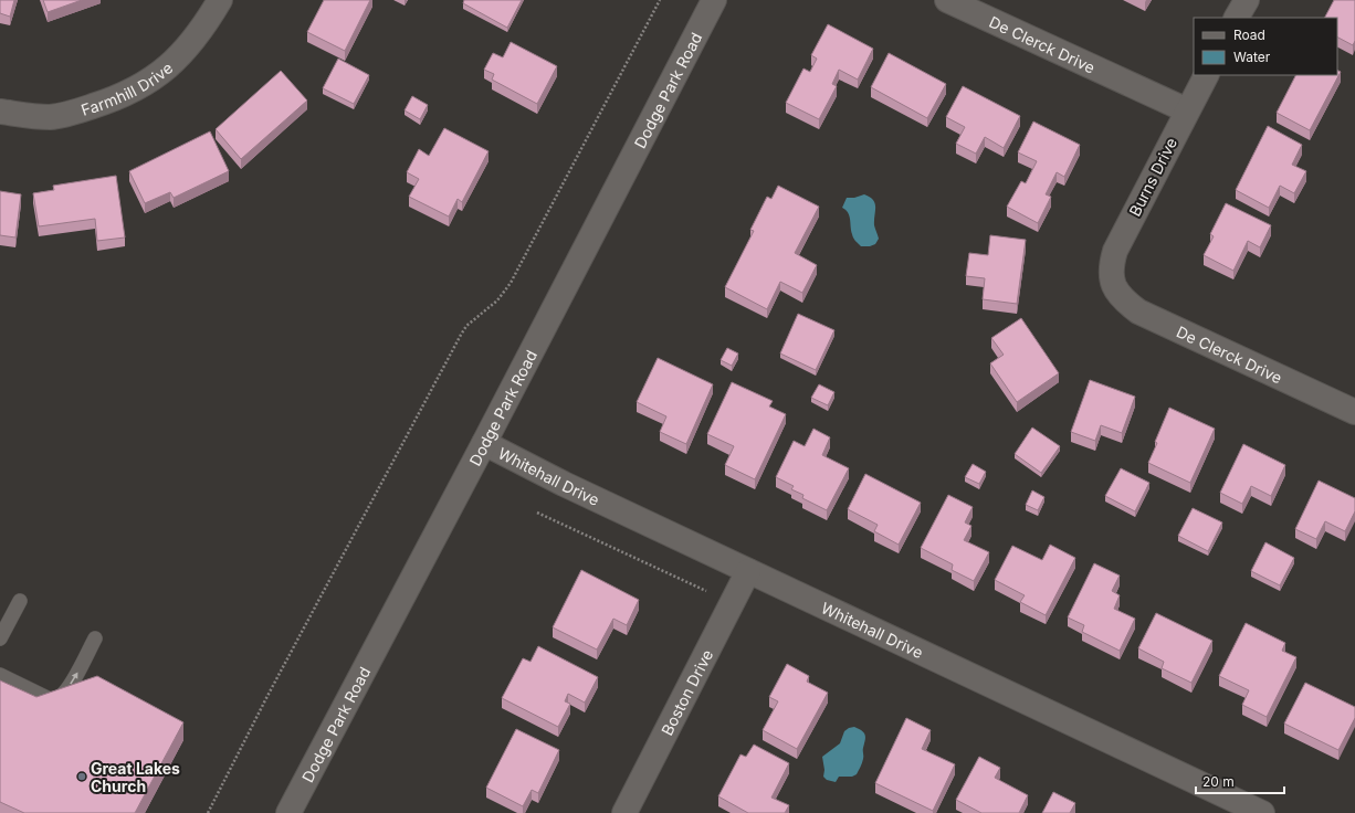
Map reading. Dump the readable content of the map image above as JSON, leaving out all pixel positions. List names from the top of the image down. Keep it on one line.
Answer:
{"streets":{"street":["De Clerck Drive","Farmhill Drive","Dodge Park Road","Burns Drive","Whitehall Drive","Boston Drive"]},"crossings":[["De Clerck Drive","Burns Drive"],["Dodge Park Road","Whitehall Drive"],["Whitehall Drive","Boston Drive"]],"places":["Great Lakes Church"],"legend":["Road","Water"],"scale_bar":"20 m"}
